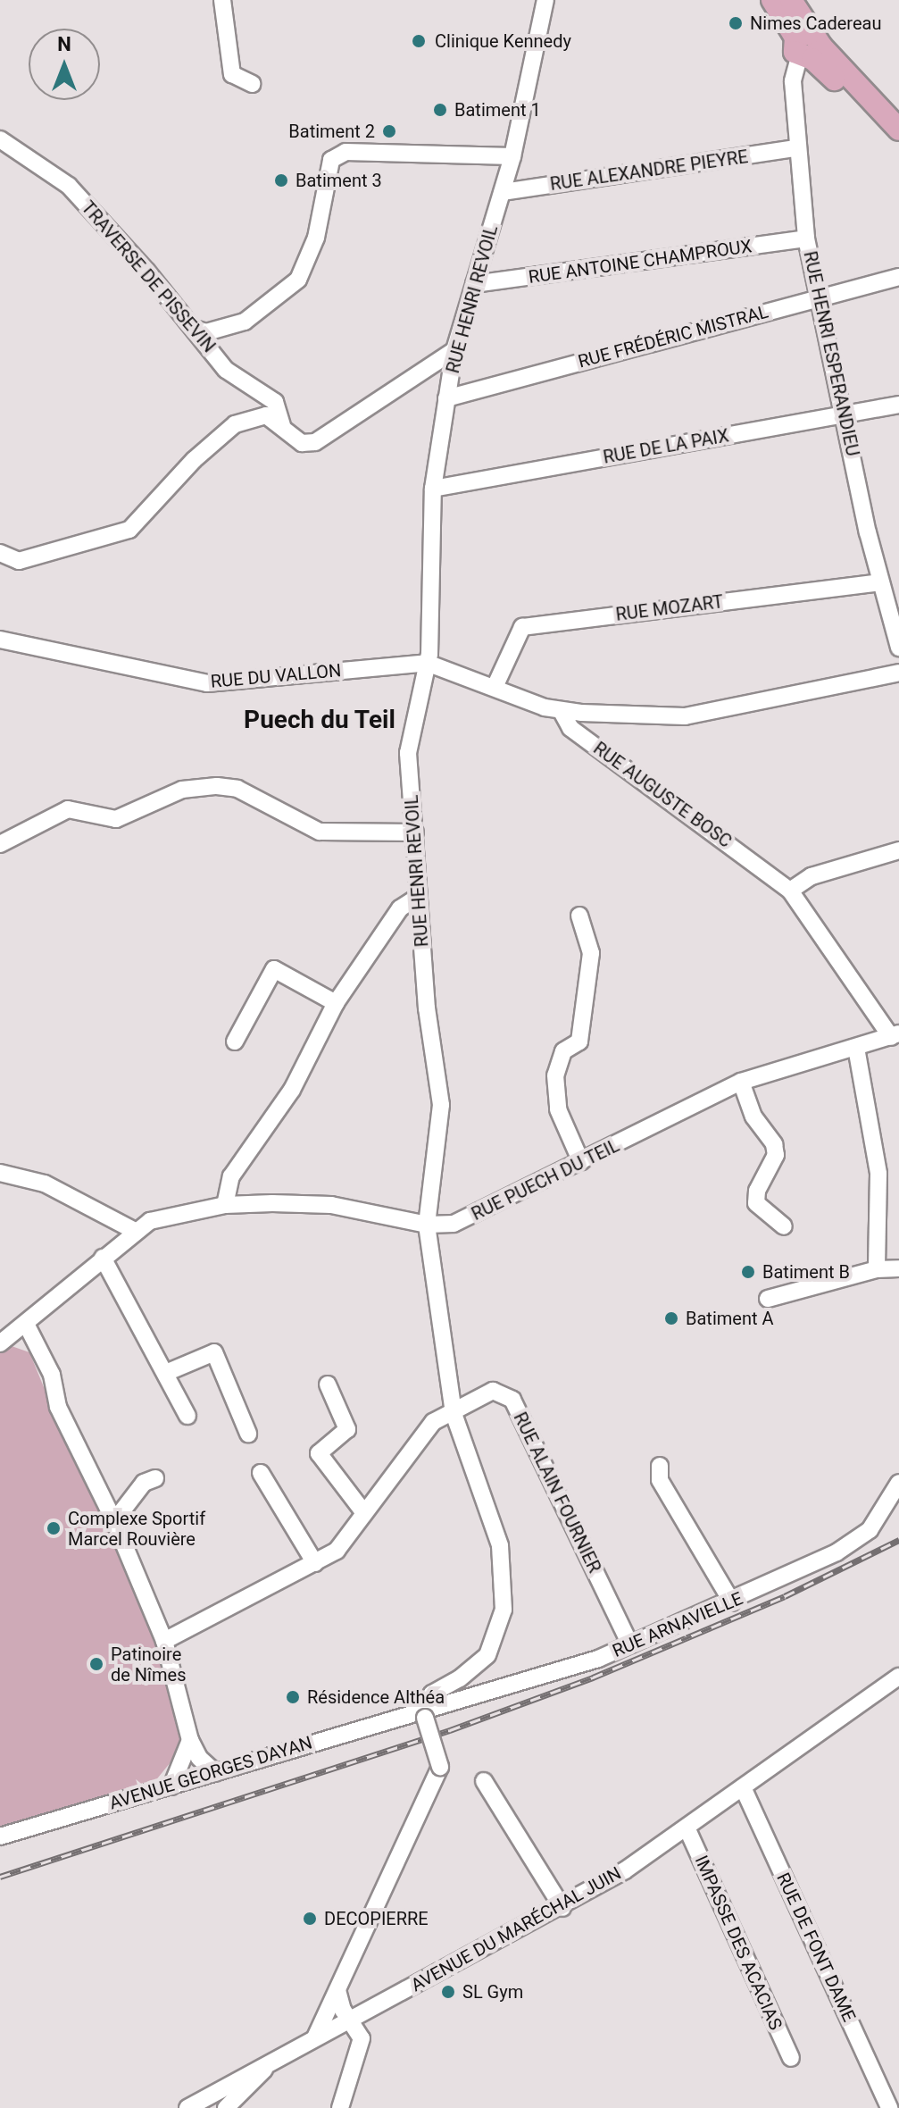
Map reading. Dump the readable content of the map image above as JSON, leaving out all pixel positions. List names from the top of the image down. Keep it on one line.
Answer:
{"streets":{"street":["RUE ALEXANDRE PIEYRE","RUE ANTOINE CHAMPROUX","TRAVERSE DE PISSEVIN","RUE HENRI REVOIL","RUE FRÉDÉRIC MISTRAL","RUE HENRI ESPERANDIEU","RUE DE LA PAIX","RUE MOZART","RUE DU VALLON","RUE AUGUSTE BOSC","RUE PUECH DU TEIL","RUE ALAIN FOURNIER","RUE ARNAVIELLE","AVENUE GEORGES DAYAN","AVENUE DU MARÉCHAL JUIN","IMPASSE DES ACACIAS","RUE DE FONT DAME"]},"crossings":[["RUE ALEXANDRE PIEYRE","RUE HENRI REVOIL"],["RUE ALEXANDRE PIEYRE","RUE HENRI ESPERANDIEU"],["RUE ANTOINE CHAMPROUX","RUE HENRI REVOIL"],["RUE ANTOINE CHAMPROUX","RUE HENRI ESPERANDIEU"],["RUE HENRI REVOIL","RUE FRÉDÉRIC MISTRAL"],["RUE HENRI REVOIL","RUE DE LA PAIX"],["RUE HENRI REVOIL","RUE DU VALLON"],["RUE HENRI REVOIL","RUE AUGUSTE BOSC"],["RUE HENRI REVOIL","RUE PUECH DU TEIL"],["RUE HENRI REVOIL","RUE ALAIN FOURNIER"],["RUE HENRI REVOIL","RUE ARNAVIELLE"],["RUE HENRI REVOIL","AVENUE GEORGES DAYAN"],["RUE FRÉDÉRIC MISTRAL","RUE HENRI ESPERANDIEU"],["RUE HENRI ESPERANDIEU","RUE DE LA PAIX"],["RUE HENRI ESPERANDIEU","RUE MOZART"],["RUE MOZART","RUE AUGUSTE BOSC"],["RUE DU VALLON","RUE AUGUSTE BOSC"],["RUE AUGUSTE BOSC","RUE PUECH DU TEIL"],["RUE ALAIN FOURNIER","RUE ARNAVIELLE"],["RUE ARNAVIELLE","AVENUE GEORGES DAYAN"],["AVENUE DU MARÉCHAL JUIN","IMPASSE DES ACACIAS"],["AVENUE DU MARÉCHAL JUIN","RUE DE FONT DAME"]],"districts":["Puech du Teil"],"places":["Nimes Cadereau","Clinique Kennedy","Batiment 1","Batiment 2","Batiment 3","Batiment B","Batiment A","Complexe Sportif Marcel Rouvière","Patinoire de Nîmes","Résidence Althéa","DECOPIERRE","SL Gym"],"north":"top"}
